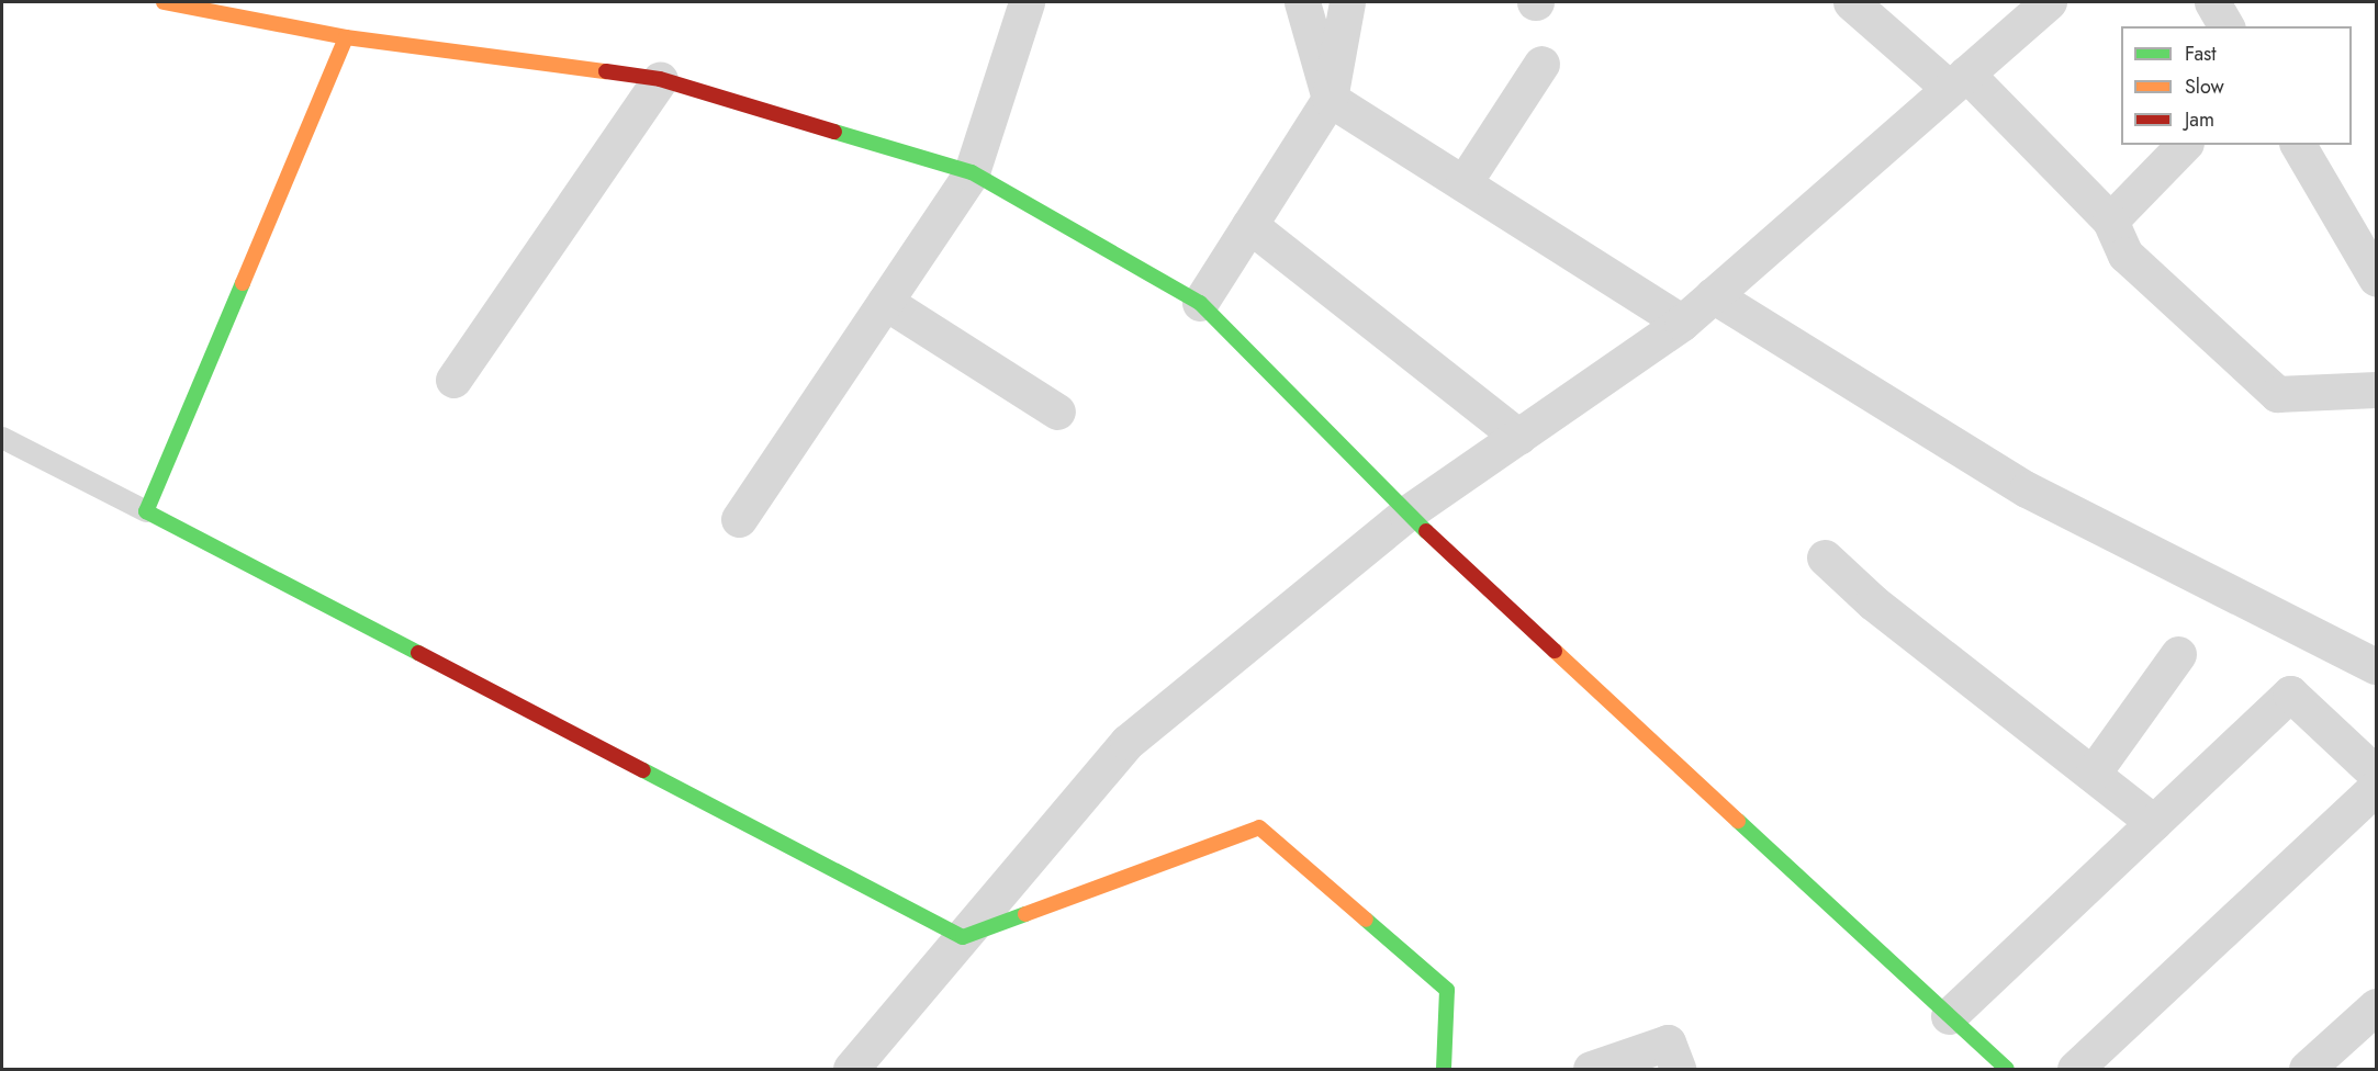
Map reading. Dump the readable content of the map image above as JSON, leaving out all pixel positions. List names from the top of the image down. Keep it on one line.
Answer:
{"legend":["Fast","Slow","Jam"]}
